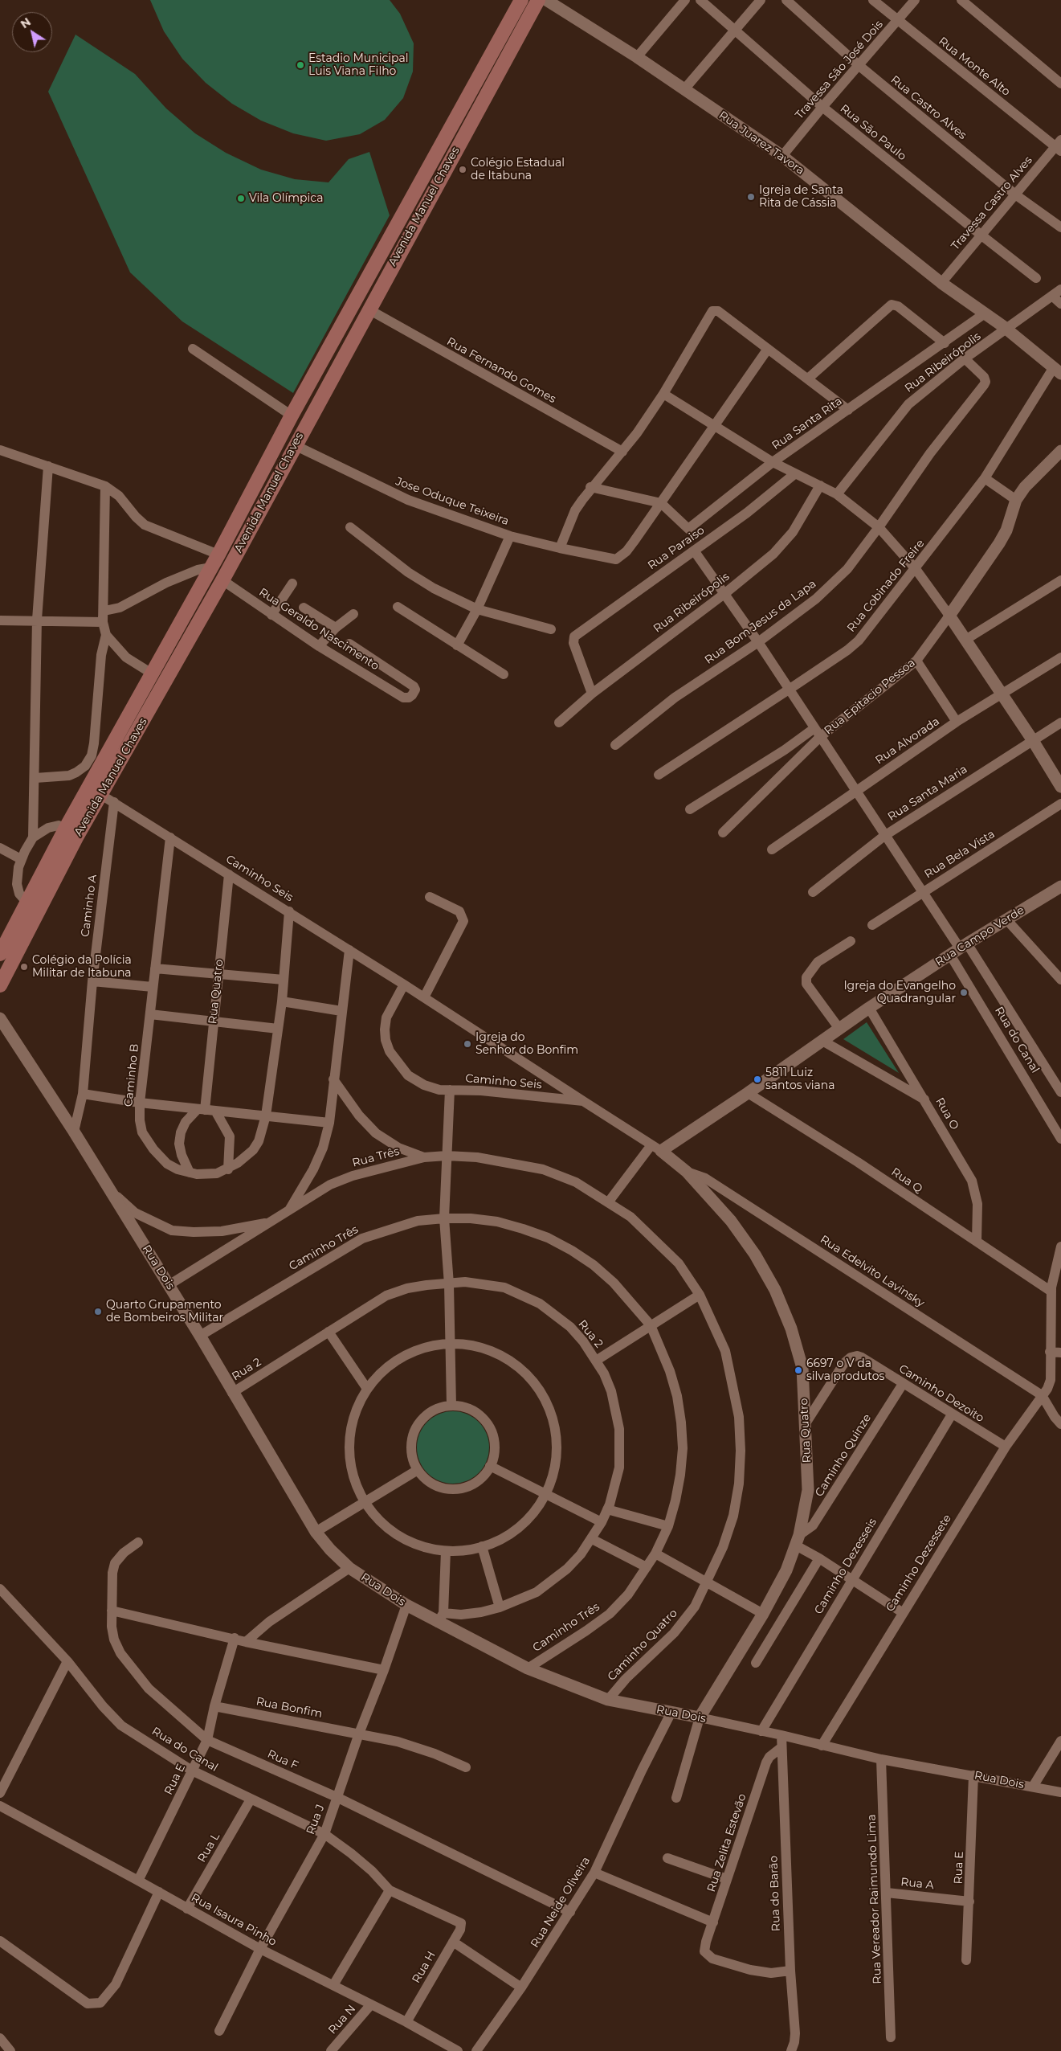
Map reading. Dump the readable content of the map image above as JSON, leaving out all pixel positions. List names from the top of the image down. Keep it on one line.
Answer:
{"streets":{"main road":["Avenida Manuel Chaves"],"street":["Rua Monte Alto","Travessa São José Dois","Rua Castro Alves","Rua São Paulo","Rua Juarez Tavora","Travessa Castro Alves","Rua Ribeirópolis","Rua Fernando Gomes","Rua Santa Rita","Jose Oduque Teixeira","Rua Paraiso","Rua Cobinado Freire","Rua Bom Jesus da Lapa","Rua Geraldo Nascimento","Rua Epitacio Pessoa","Rua Alvorada","Rua Santa Maria","Rua Bela Vista","Caminho Seis","Caminho A","Rua Campo Verde","Rua Quatro","Rua do Canal","Caminho B","Rua O","Rua Três","Rua Q","Caminho Três","Rua Dois","Rua Edelvito Lavinsky","Rua 2","Caminho Dezoito","Caminho Quinze","Caminho Dezessete","Caminho Dezesseis","Caminho Quatro","Rua Bonfim","Rua F","Rua E","Rua J","Rua Zelita Estevão","Rua L","Rua A","Rua do Barão","Rua Vereador Raimundo Lima","Rua Neide Oliveira","Rua Isaura Pinho","Rua H","Rua N"]},"crossings":[["Rua Monte Alto","Travessa São José Dois"],["Rua Monte Alto","Travessa Castro Alves"],["Travessa São José Dois","Rua Castro Alves"],["Travessa São José Dois","Rua São Paulo"],["Travessa São José Dois","Rua Juarez Tavora"],["Rua Castro Alves","Travessa Castro Alves"],["Rua São Paulo","Travessa Castro Alves"],["Rua Juarez Tavora","Travessa Castro Alves"],["Rua Juarez Tavora","Rua Ribeirópolis"],["Rua Juarez Tavora","Rua Santa Rita"],["Rua Juarez Tavora","Rua Cobinado Freire"],["Avenida Manuel Chaves","Rua Fernando Gomes"],["Avenida Manuel Chaves","Jose Oduque Teixeira"],["Avenida Manuel Chaves","Rua Geraldo Nascimento"],["Avenida Manuel Chaves","Caminho Seis"],["Rua Ribeirópolis","Rua Paraiso"],["Rua Ribeirópolis","Rua Bom Jesus da Lapa"],["Rua Santa Rita","Jose Oduque Teixeira"],["Caminho Seis","Caminho A"],["Caminho Seis","Rua Campo Verde"],["Caminho Seis","Rua Quatro"],["Caminho Seis","Caminho B"],["Caminho A","Rua Dois"],["Rua Campo Verde","Rua Quatro"],["Rua Campo Verde","Rua do Canal"],["Rua Campo Verde","Rua O"],["Rua Campo Verde","Rua Q"],["Rua Quatro","Caminho B"],["Rua Quatro","Rua Dois"],["Rua Quatro","Rua Edelvito Lavinsky"],["Rua Quatro","Caminho Dezoito"],["Rua Quatro","Caminho Quinze"],["Rua do Canal","Rua E"],["Rua do Canal","Rua J"],["Rua do Canal","Rua L"],["Rua do Canal","Rua H"],["Rua O","Rua Q"],["Rua Três","Rua Dois"],["Rua Três","Caminho Quatro"],["Caminho Três","Rua Dois"],["Rua Dois","Rua 2"],["Rua Dois","Caminho Dezessete"],["Rua Dois","Caminho Dezesseis"],["Rua Dois","Caminho Quatro"],["Rua Dois","Rua E"],["Rua Dois","Rua J"],["Rua Dois","Rua do Barão"],["Rua Dois","Rua Vereador Raimundo Lima"],["Rua Dois","Rua Neide Oliveira"],["Rua Edelvito Lavinsky","Caminho Dezessete"],["Caminho Dezoito","Caminho Quinze"],["Caminho Dezoito","Caminho Dezessete"],["Caminho Dezoito","Caminho Dezesseis"],["Rua Bonfim","Rua E"],["Rua Bonfim","Rua J"],["Rua F","Rua E"],["Rua F","Rua J"],["Rua F","Rua Neide Oliveira"],["Rua E","Rua A"],["Rua E","Rua Isaura Pinho"],["Rua J","Rua Isaura Pinho"],["Rua Zelita Estevão","Rua do Barão"],["Rua L","Rua Isaura Pinho"],["Rua A","Rua Vereador Raimundo Lima"],["Rua Isaura Pinho","Rua H"],["Rua Isaura Pinho","Rua N"]],"places":["Estadio Municipal Luis Viana Filho","Colégio Estadual de Itabuna","Igreja de Santa Rita de Cássia","Vila Olímpica","Colégio da Polícia Militar de Itabuna","Igreja do Evangelho Quadrangular","Igreja do Senhor do Bonfim","5811 Luiz santos viana","Quarto Grupamento de Bombeiros Militar","6697 o V da silva produtos"],"north":"top left"}
